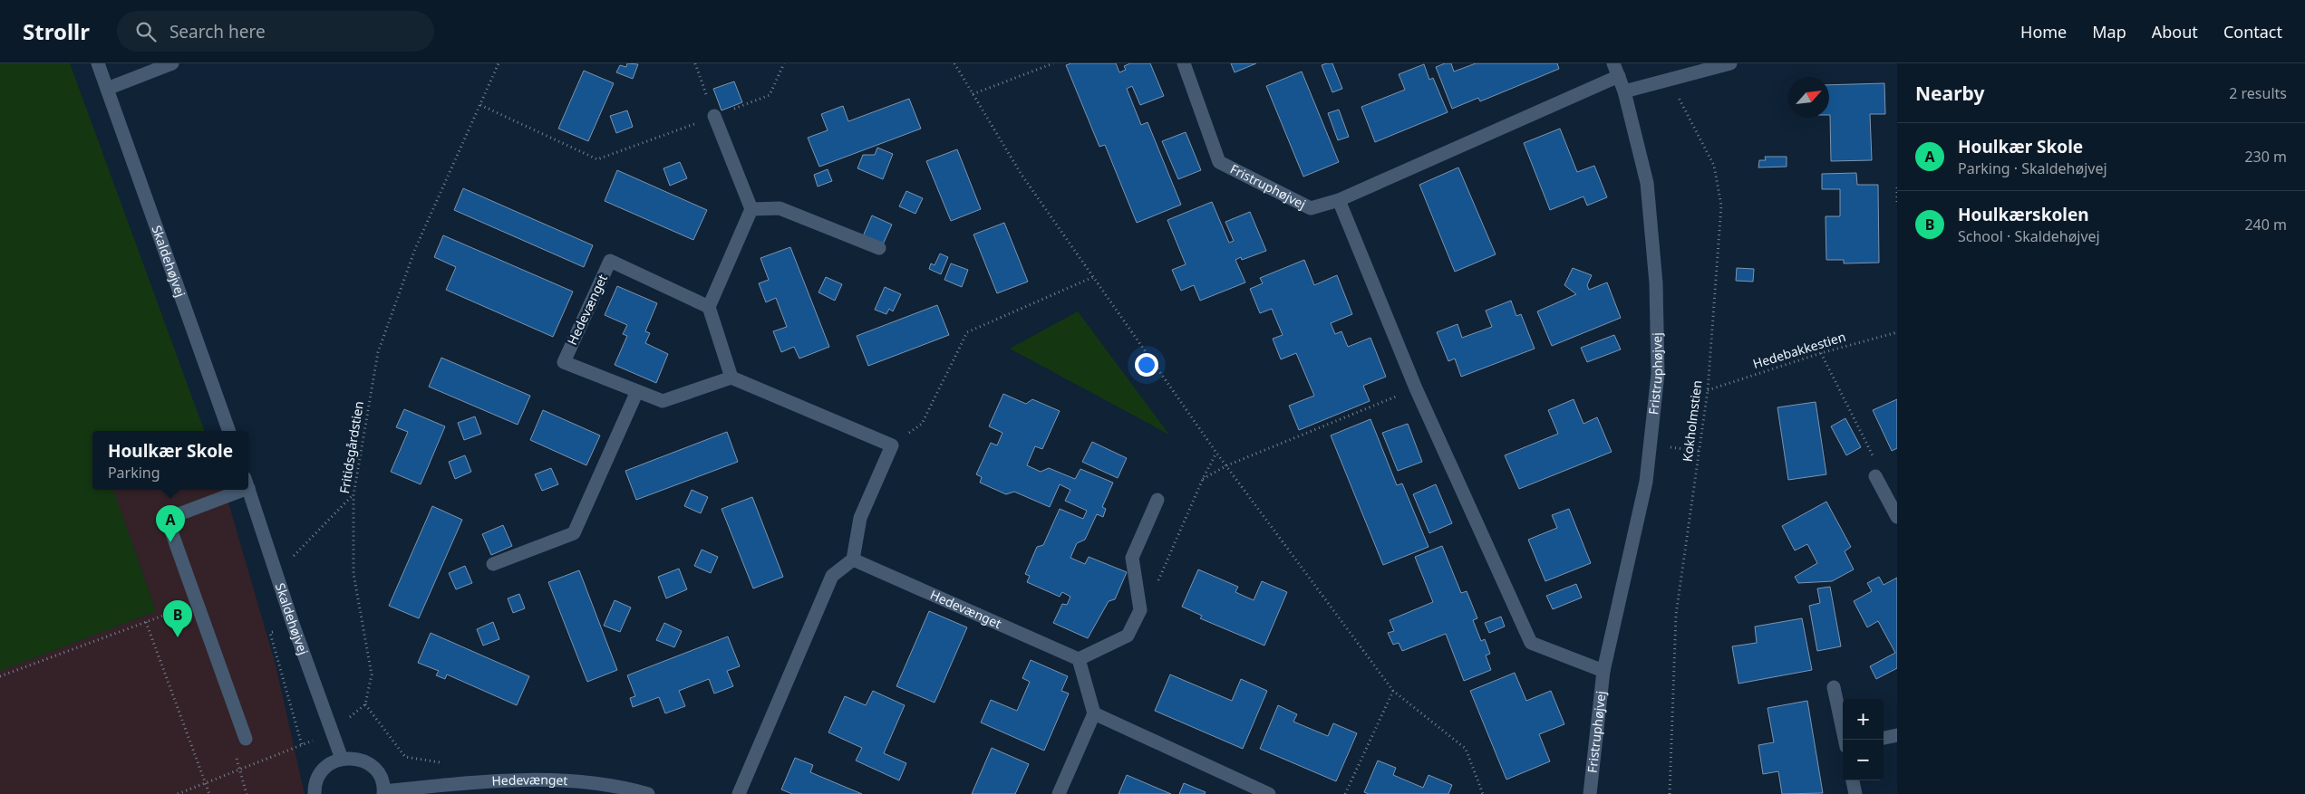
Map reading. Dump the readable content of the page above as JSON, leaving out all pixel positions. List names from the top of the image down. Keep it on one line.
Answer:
{"streets":{"street":["Fristruphøjvej","Skaldehøjvej","Hedevænget"],"path":["Hedebakkestien","Kokholmstien","Fritidsgårdstien"]},"crossings":[["Hedebakkestien","Kokholmstien"]],"north":"top right","page":{"header":"Strollr","search":"Search here","nav":["Home","Map","About","Contact"],"heading":["Nearby","2 results"],"list":[{"mark":"A","name":"Houlkær Skole","note":"Parking · Skaldehøjvej","value":"230 m"},{"mark":"B","name":"Houlkærskolen","note":"School · Skaldehøjvej","value":"240 m"}],"popup":["Houlkær Skole","Parking"],"pins":["A","B"],"map_buttons":["+","−"]}}
